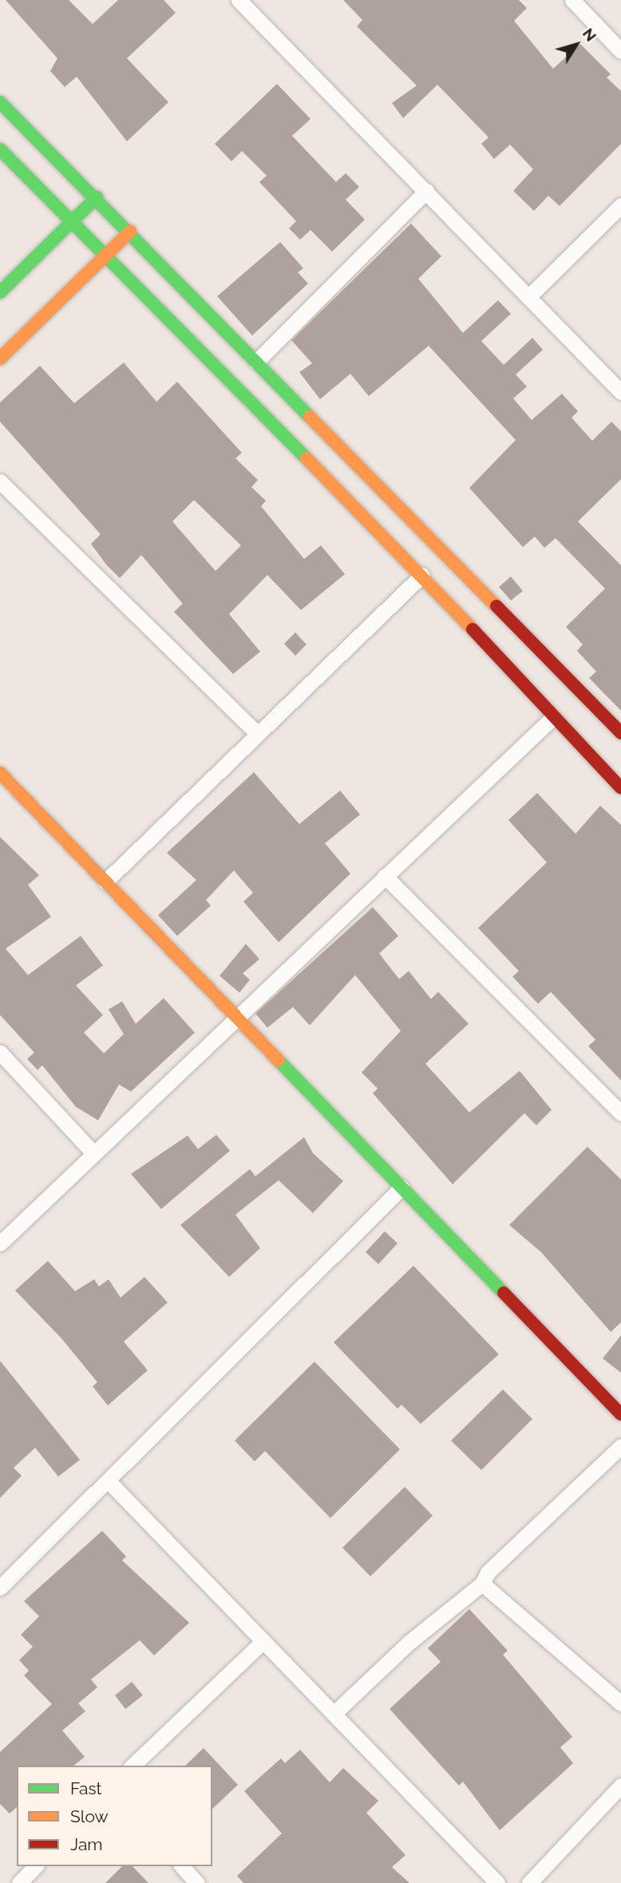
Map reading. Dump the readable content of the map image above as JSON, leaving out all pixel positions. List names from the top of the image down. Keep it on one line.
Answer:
{"legend":["Fast","Slow","Jam"],"north":"top right"}
